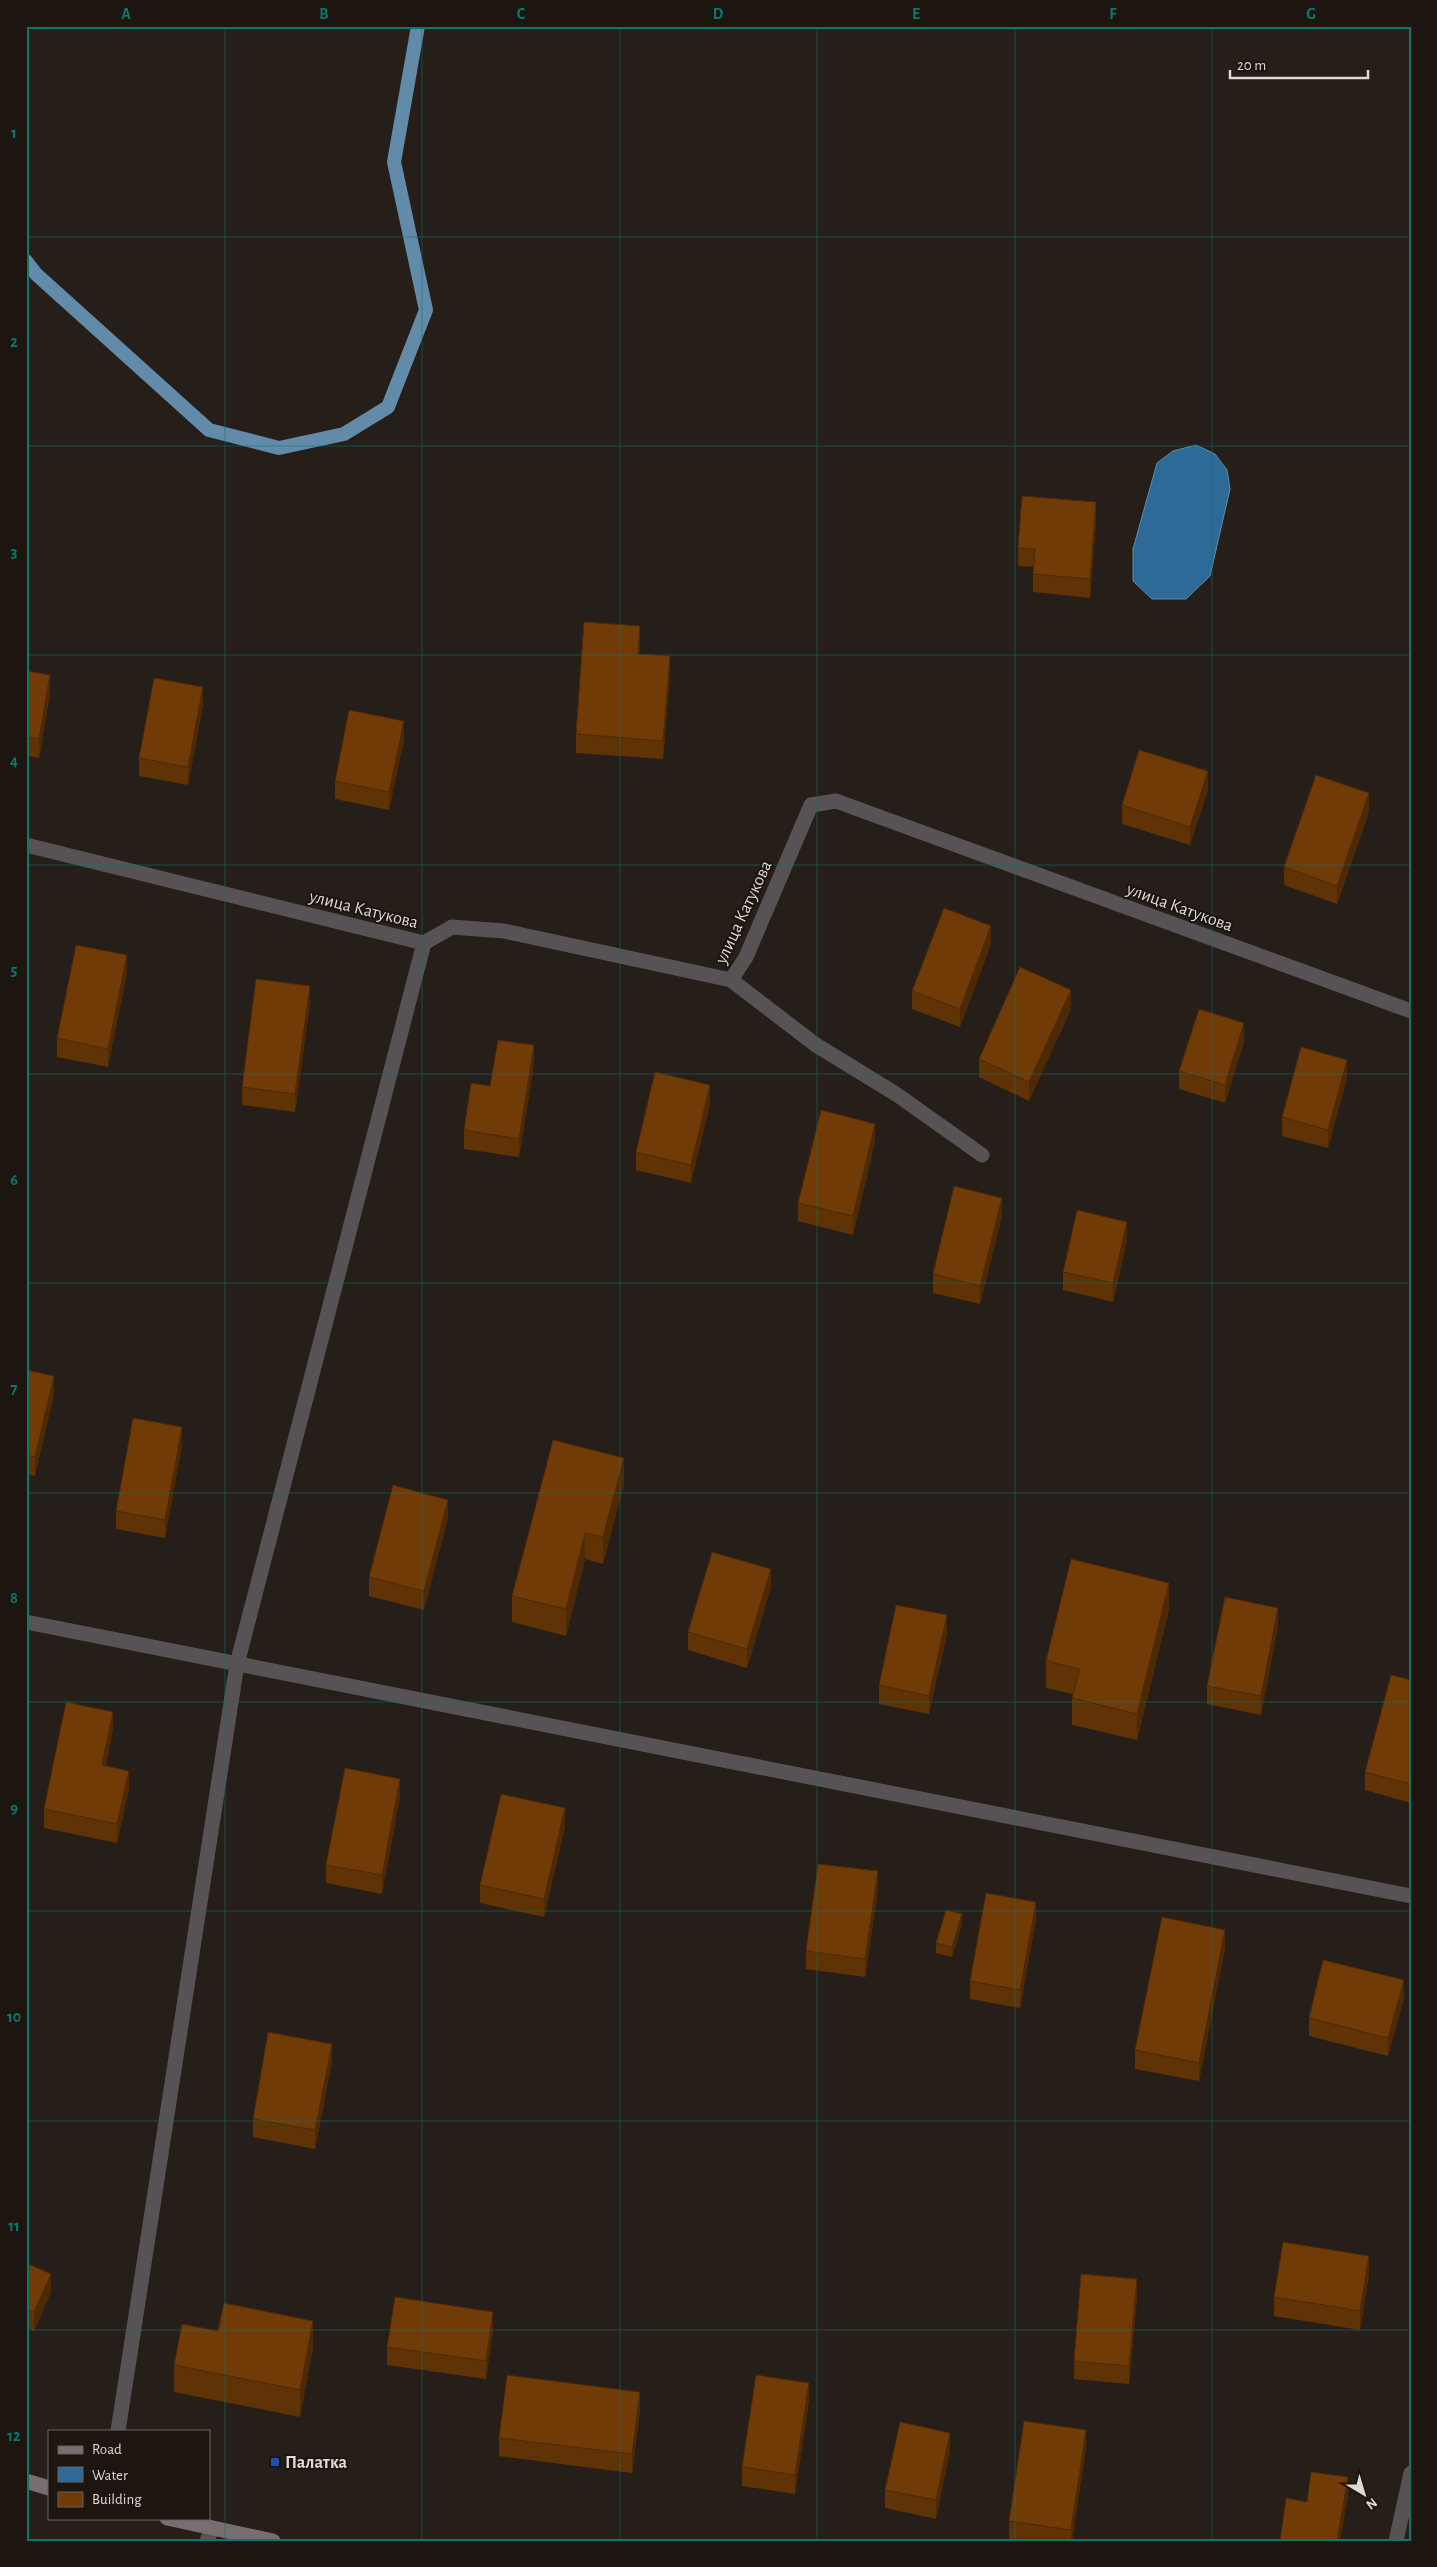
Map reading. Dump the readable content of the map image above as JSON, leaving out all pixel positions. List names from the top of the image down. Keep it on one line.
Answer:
{"streets":{"street":["улица Катукова"]},"places":{"transit":["Палатка"]},"legend":["Road","Water","Building"],"scale_bar":"20 m","north":"bottom right","grid":{"columns":["A","B","C","D","E","F","G"],"rows":["1","2","3","4","5","6","7","8","9","10","11","12"]}}
